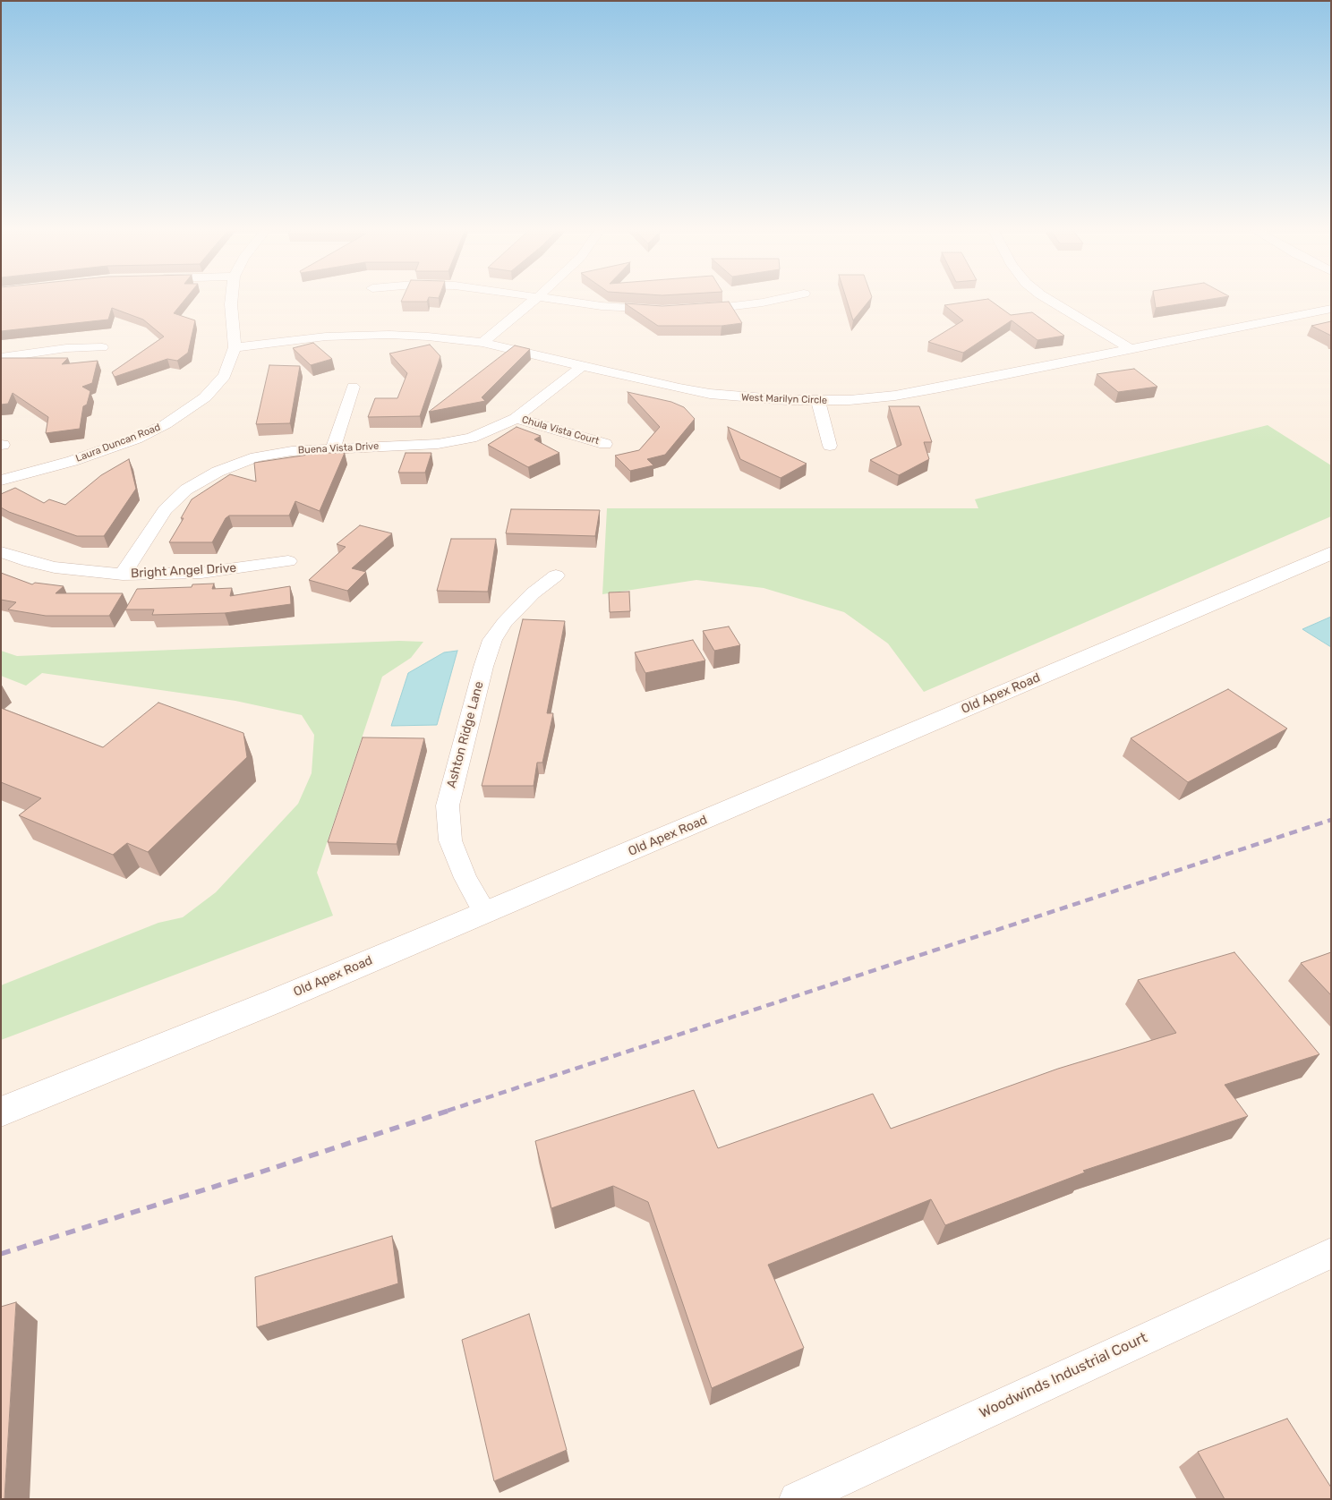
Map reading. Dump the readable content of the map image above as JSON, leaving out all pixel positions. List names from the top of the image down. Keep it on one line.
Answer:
{"streets":{"main road":["Old Apex Road"],"street":["West Marilyn Circle","Chula Vista Court","Laura Duncan Road","Buena Vista Drive","Bright Angel Drive","Ashton Ridge Lane","Woodwinds Industrial Court"]},"crossings":[["West Marilyn Circle","Laura Duncan Road"],["West Marilyn Circle","Buena Vista Drive"],["Chula Vista Court","Buena Vista Drive"],["Buena Vista Drive","Bright Angel Drive"],["Old Apex Road","Ashton Ridge Lane"]]}
